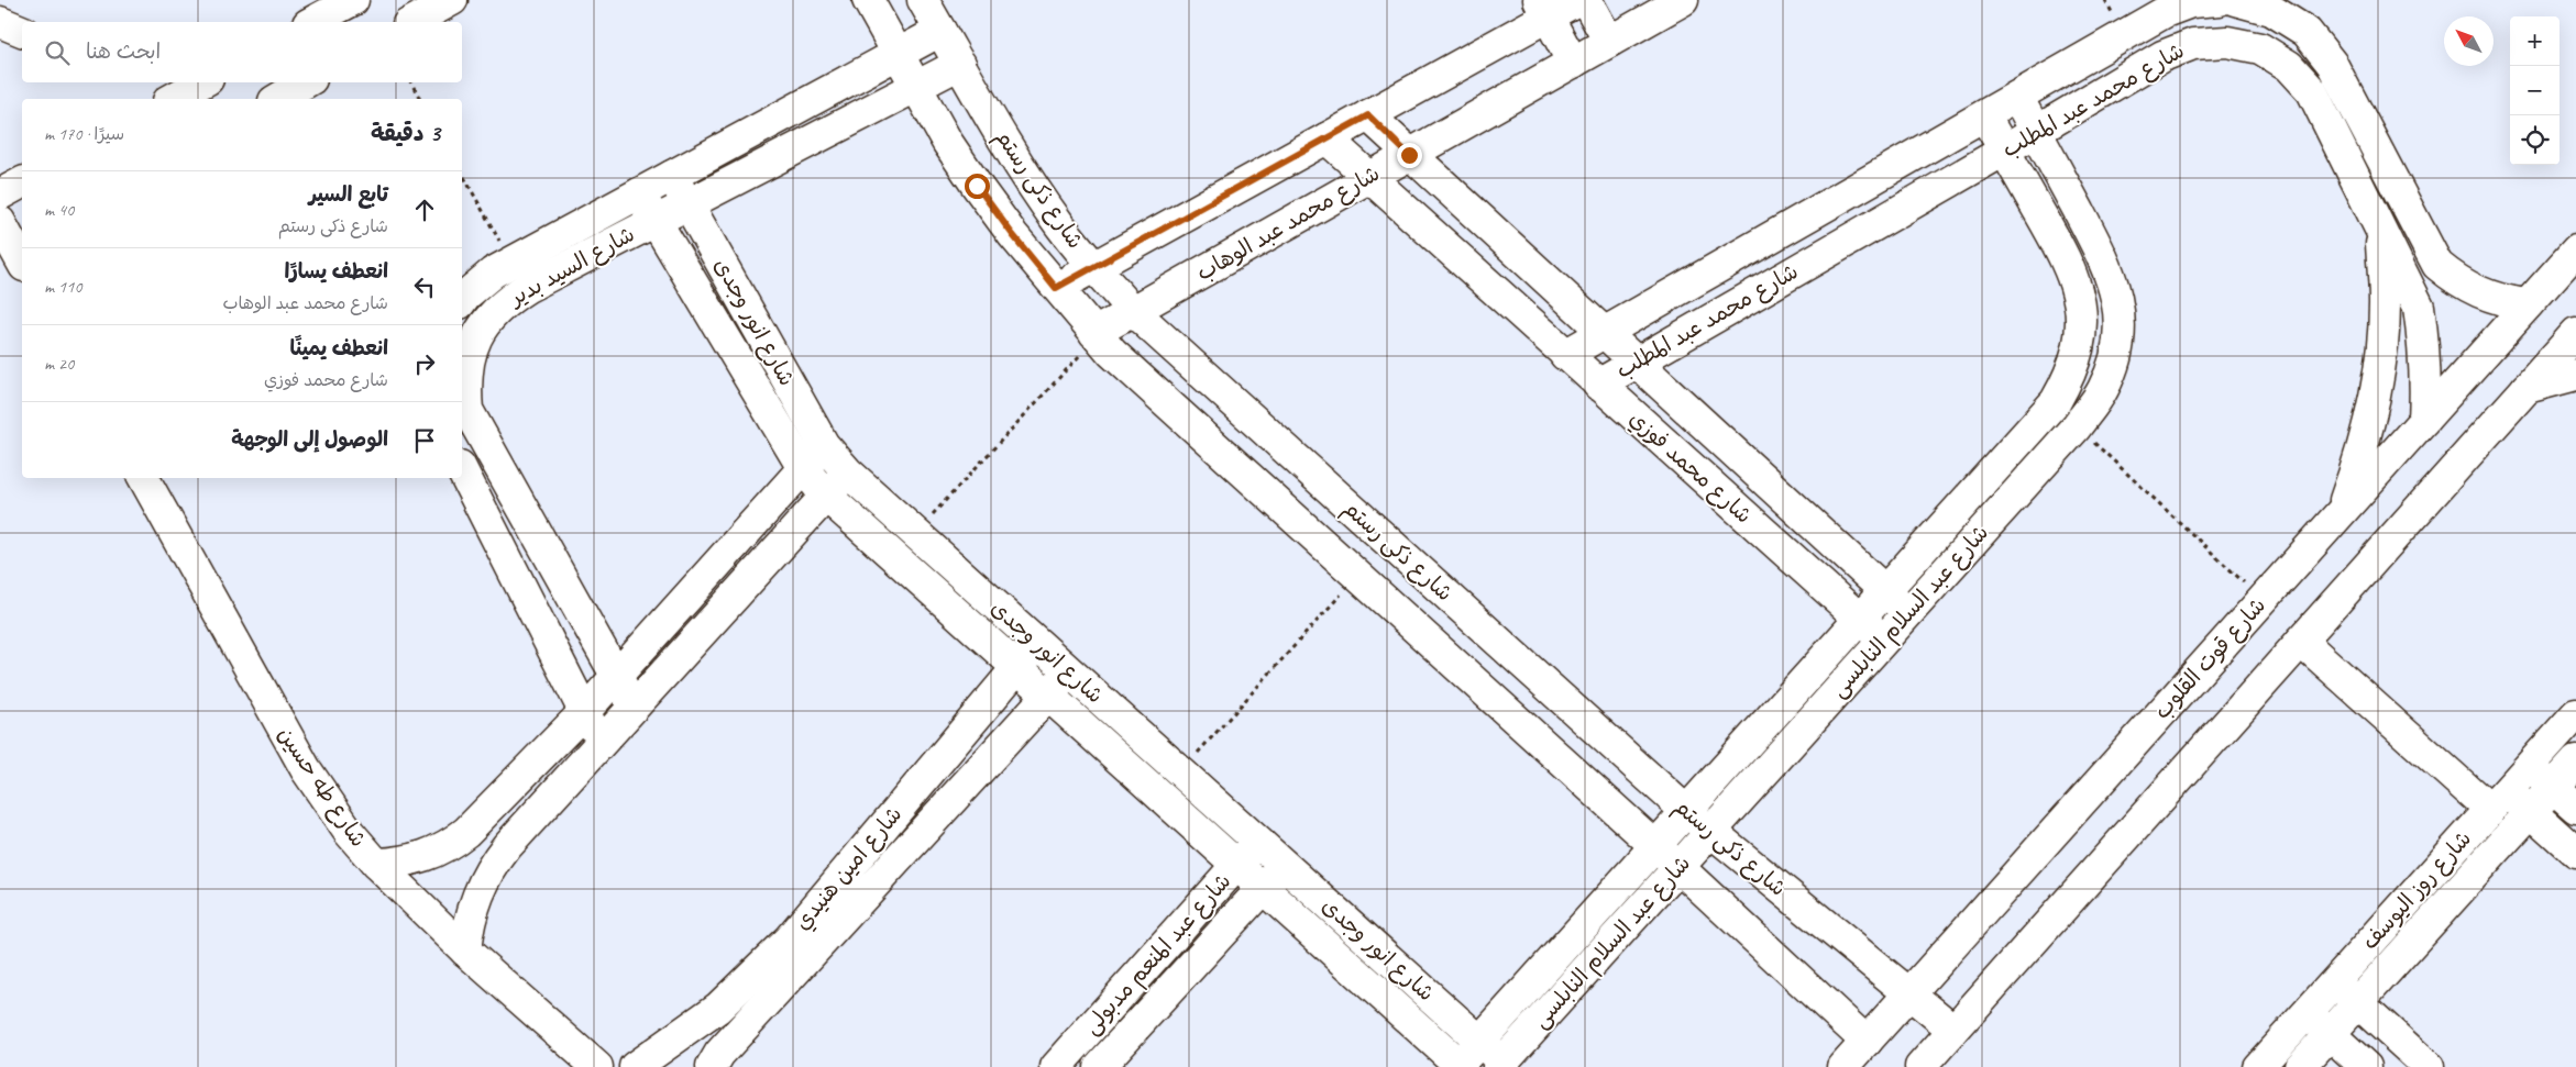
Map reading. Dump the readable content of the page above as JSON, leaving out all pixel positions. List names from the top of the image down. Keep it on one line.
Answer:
{"streets":{"street":["شارع محمد عبد المطلب","شارع ذكى رستم","شارع محمد عبد الوهاب","شارع السيد بدير","شارع انور وجدى","شارع محمد فوزي","شارع عبد السلام النابلسى","شارع قوت القلوب","شارع طه حسين","شارع امين هنيدي","شارع روز اليوسف","شارع عبد المنعم مدبولى"]},"crossings":[["شارع محمد عبد المطلب","شارع محمد فوزي"],["شارع محمد عبد المطلب","شارع عبد السلام النابلسى"],["شارع محمد عبد المطلب","شارع قوت القلوب"],["شارع ذكى رستم","شارع محمد عبد الوهاب"],["شارع ذكى رستم","شارع السيد بدير"],["شارع ذكى رستم","شارع عبد السلام النابلسى"],["شارع ذكى رستم","شارع قوت القلوب"],["شارع محمد عبد الوهاب","شارع محمد فوزي"],["شارع السيد بدير","شارع انور وجدى"],["شارع انور وجدى","شارع عبد السلام النابلسى"],["شارع انور وجدى","شارع امين هنيدي"],["شارع انور وجدى","شارع عبد المنعم مدبولى"],["شارع محمد فوزي","شارع عبد السلام النابلسى"]],"north":"top left","page":{"map_buttons":["+","−"],"search":"ابحث هنا","heading":["3 دقيقة","سيرًا · 170 m"],"list":[["تابع السير","شارع ذكى رستم","40 m"],["انعطف يسارًا","شارع محمد عبد الوهاب","110 m"],["انعطف يمينًا","شارع محمد فوزي","20 m"],"الوصول إلى الوجهة"]}}
